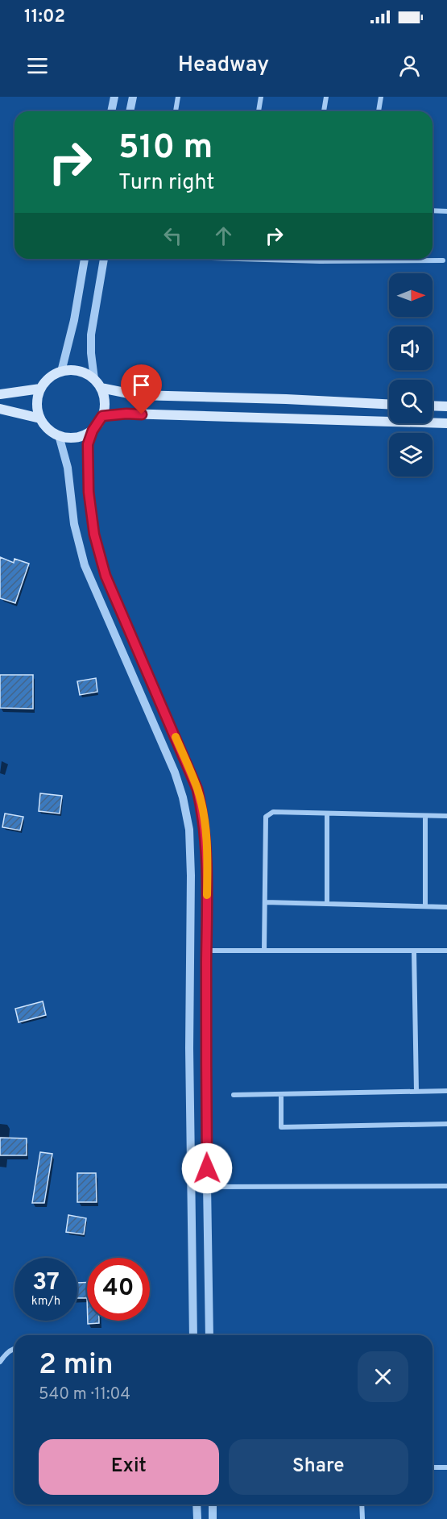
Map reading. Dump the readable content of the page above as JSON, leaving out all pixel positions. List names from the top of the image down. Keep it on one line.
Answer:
{"north":"right","page":{"status":"11:02","header":"Headway","turn":["510 m","Turn right"],"speed":"37 km/h","limit":"40","heading":["2 min","540 m · 11:04"],"buttons":["Exit","Share"]}}
